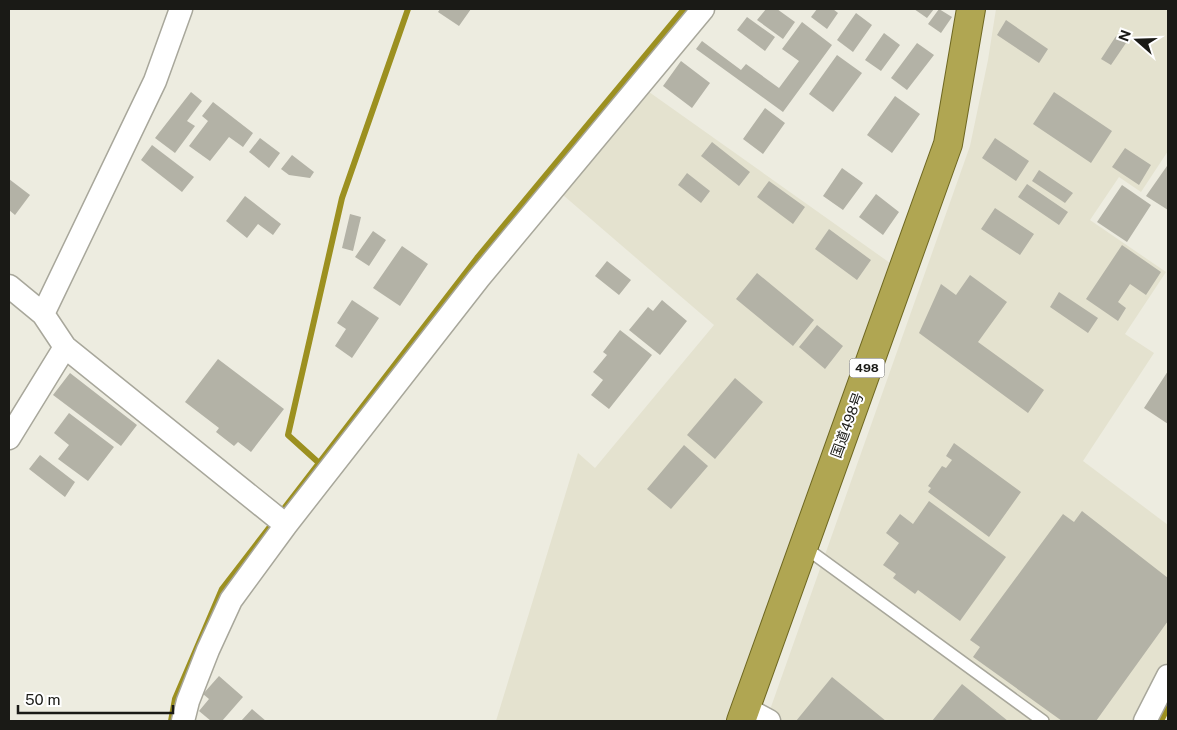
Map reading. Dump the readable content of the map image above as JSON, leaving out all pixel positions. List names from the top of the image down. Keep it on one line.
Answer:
{"streets":{"highway":["498","国道498号"]},"scale_bar":"50 m","north":"left"}
